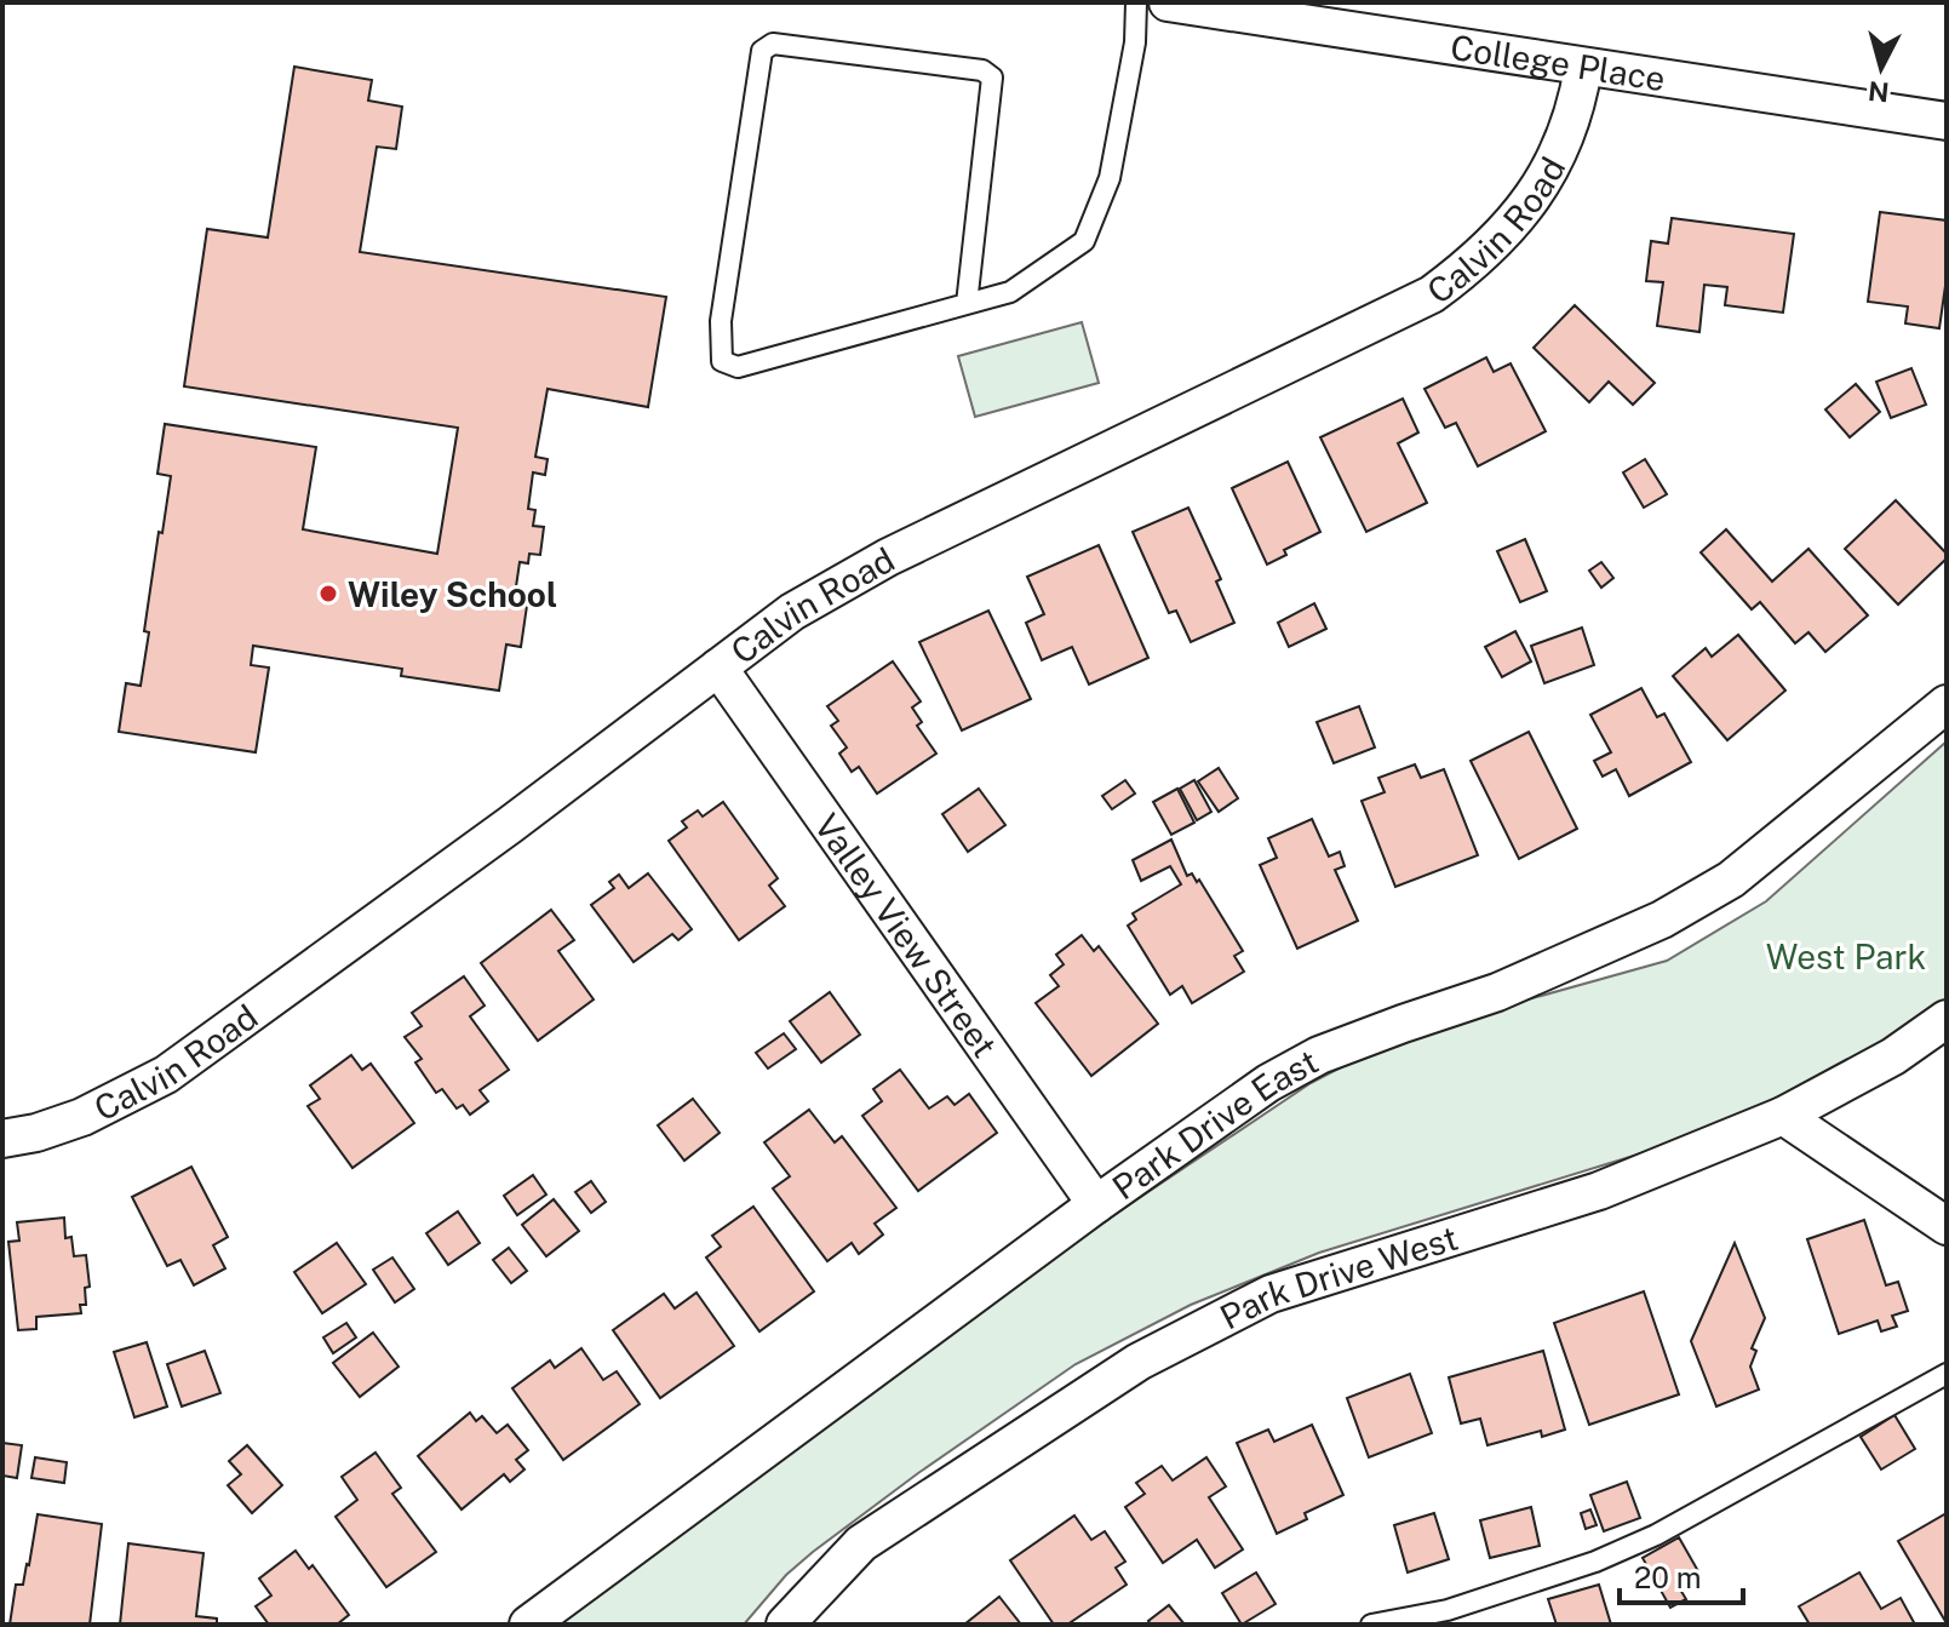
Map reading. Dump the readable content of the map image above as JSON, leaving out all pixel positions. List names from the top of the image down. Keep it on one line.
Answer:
{"streets":{"street":["College Place","Calvin Road","Valley View Street","Park Drive East","Park Drive West"]},"crossings":[["College Place","Calvin Road"],["Calvin Road","Valley View Street"],["Valley View Street","Park Drive East"]],"parks":["West Park"],"places":["Wiley School"],"scale_bar":"20 m","north":"bottom"}
